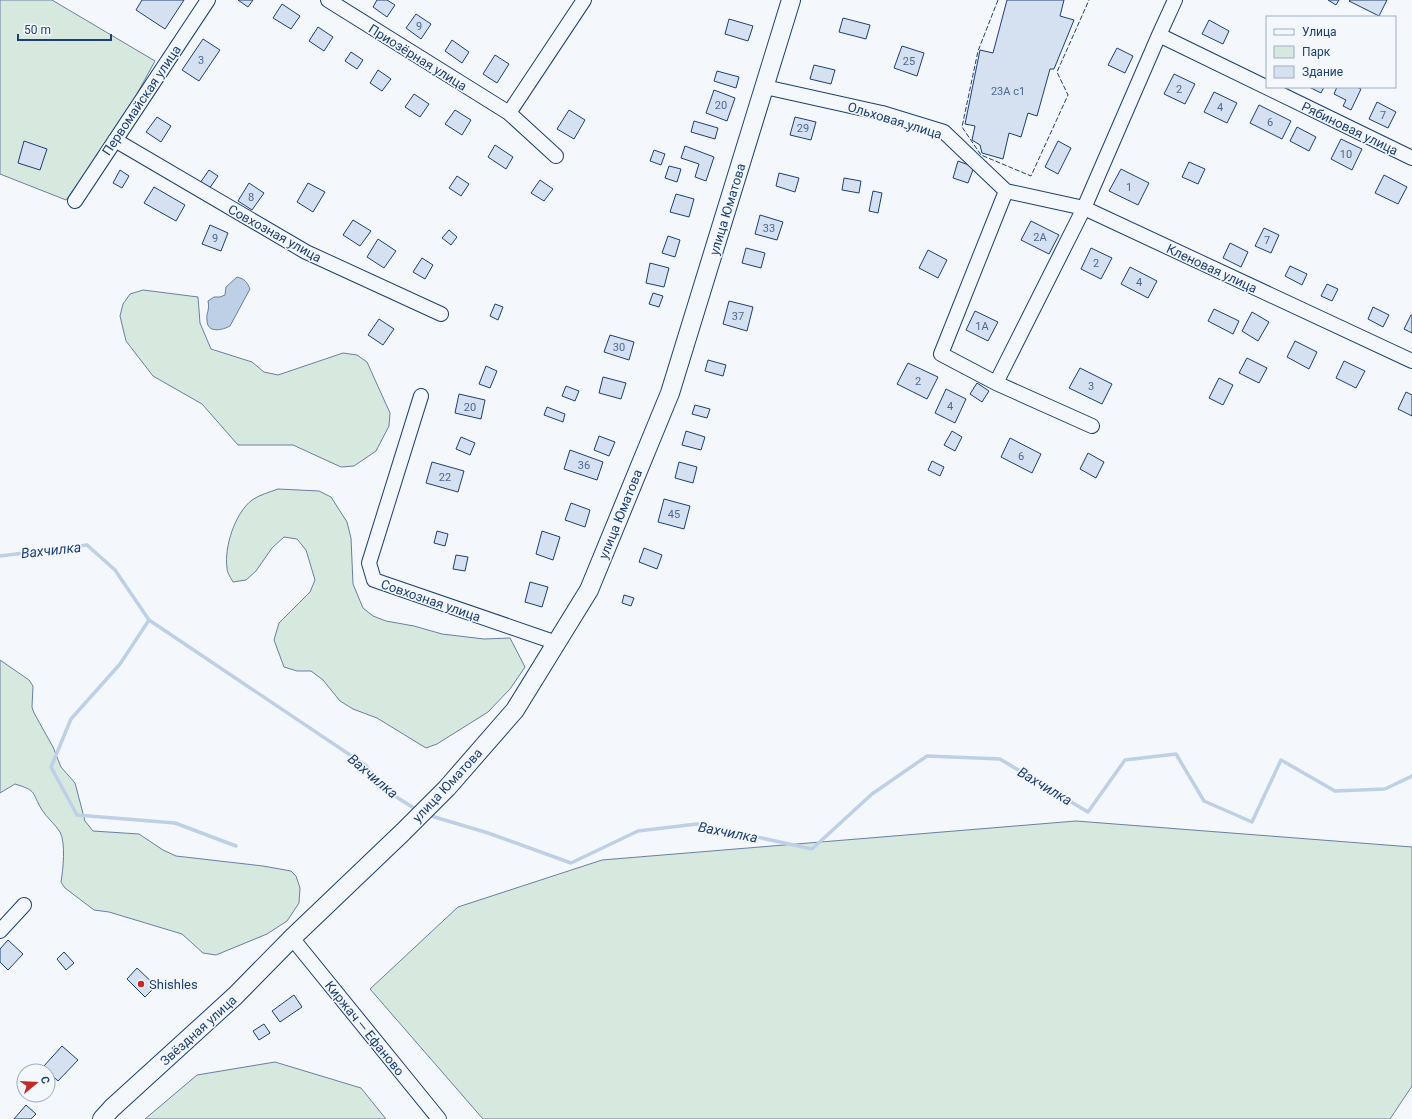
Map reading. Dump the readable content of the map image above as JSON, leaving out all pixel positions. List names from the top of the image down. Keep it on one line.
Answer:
{"streets":{"main road":["улица Юматова","Звёздная улица"],"street":["Приозёрная улица","Первомайская улица","Ольховая улица","Рябиновая улица","Совхозная улица","Кленовая улица","Киржач — Ефаново"]},"crossings":[["Первомайская улица","Совхозная улица"],["Ольховая улица","улица Юматова"],["Ольховая улица","Кленовая улица"],["улица Юматова","Совхозная улица"],["улица Юматова","Киржач — Ефаново"],["улица Юматова","Звёздная улица"],["Киржач — Ефаново","Звёздная улица"]],"water":["Вахчилка"],"places":["Shishles"],"house_numbers":["9","3","25","2","23А с1","20","4","7","6","29","10","1","8","33","2А","9","7","2","4","37","1А","30","2","3","4","20","6","36","22","45"],"legend":["Улица","Парк","Здание"],"scale_bar":"50 m","north":"right"}
